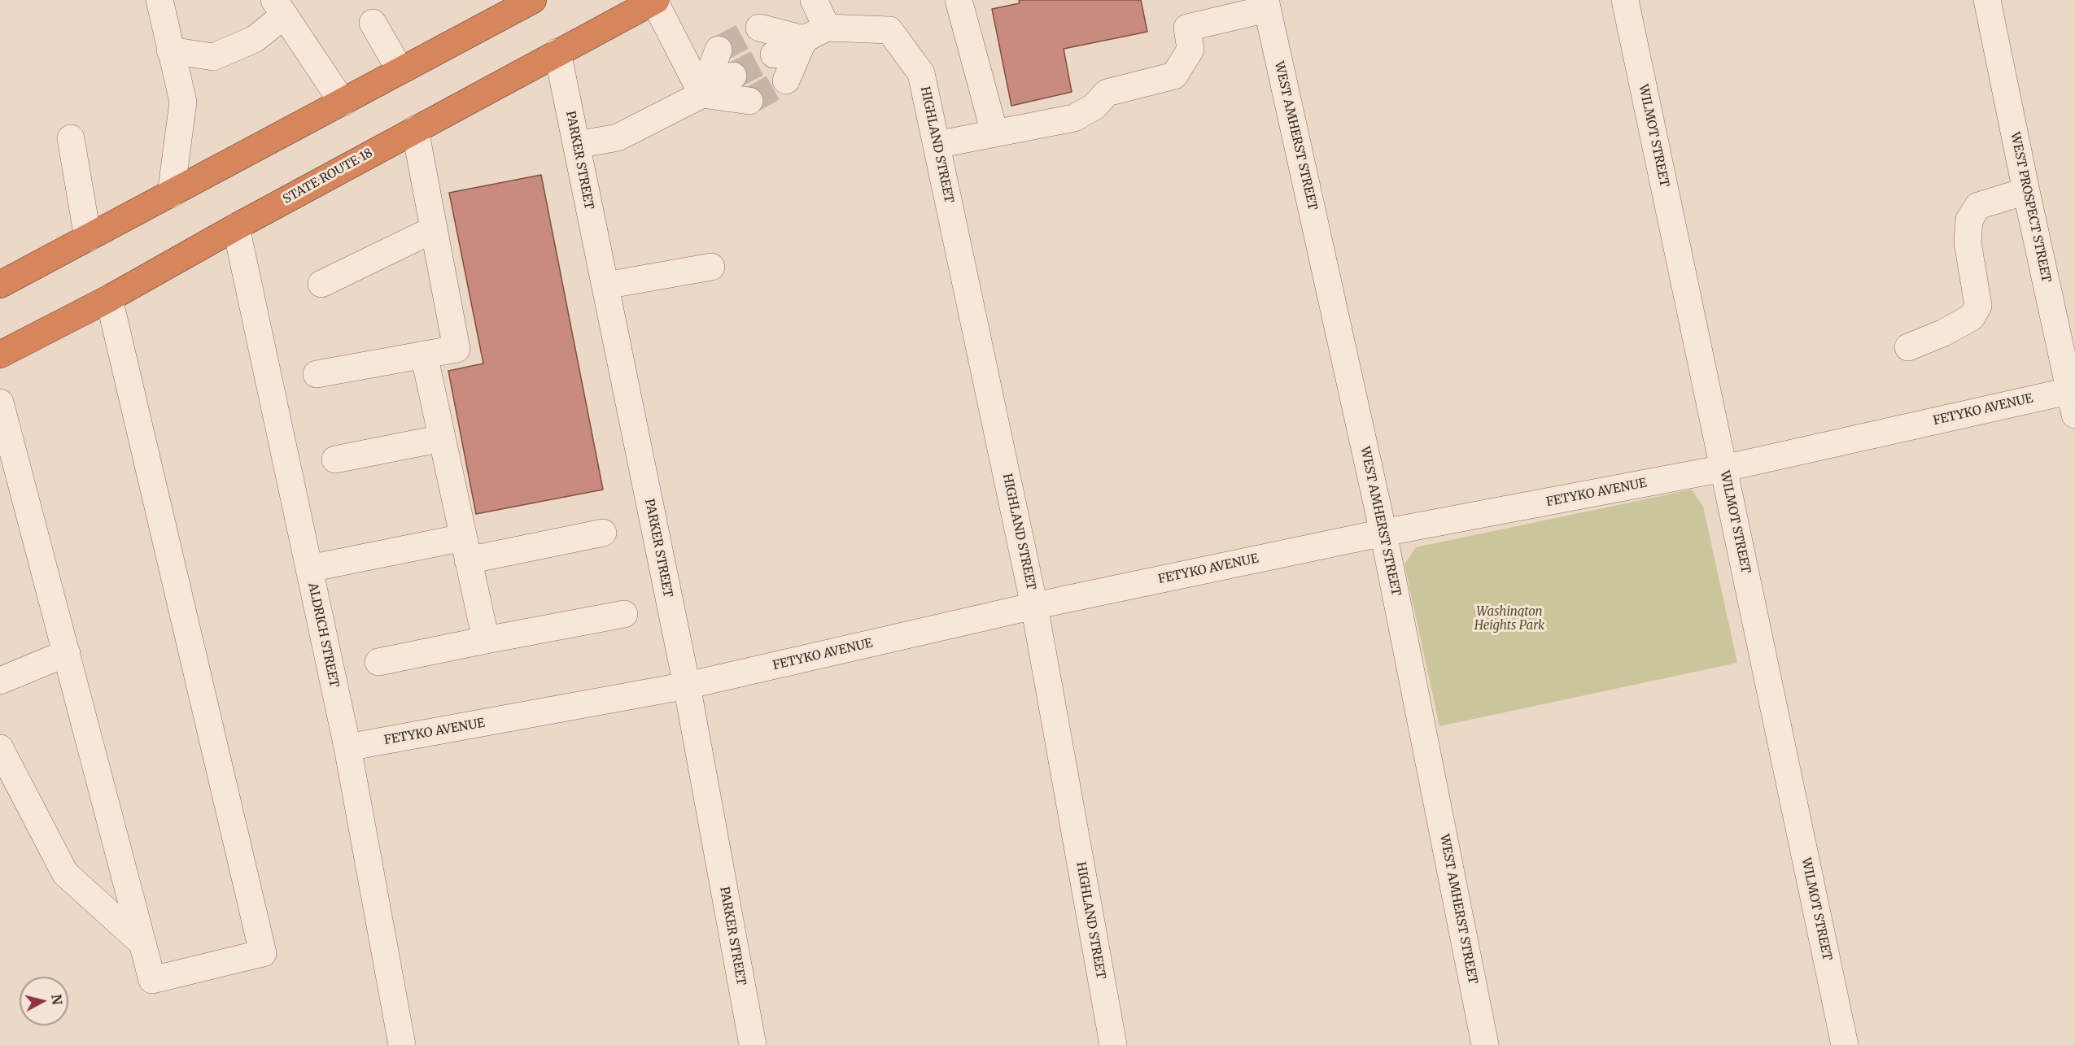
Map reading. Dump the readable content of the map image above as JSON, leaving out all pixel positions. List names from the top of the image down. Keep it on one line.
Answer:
{"streets":{"highway":["STATE ROUTE 18"],"street":["WEST AMHERST STREET","WILMOT STREET","HIGHLAND STREET","PARKER STREET","WEST PROSPECT STREET","FETYKO AVENUE","ALDRICH STREET"]},"crossings":[["WEST AMHERST STREET","FETYKO AVENUE"],["WILMOT STREET","FETYKO AVENUE"],["HIGHLAND STREET","FETYKO AVENUE"],["PARKER STREET","STATE ROUTE 18"],["PARKER STREET","FETYKO AVENUE"],["STATE ROUTE 18","ALDRICH STREET"],["WEST PROSPECT STREET","FETYKO AVENUE"],["FETYKO AVENUE","ALDRICH STREET"]],"parks":["Washington Heights Park"],"north":"right"}
